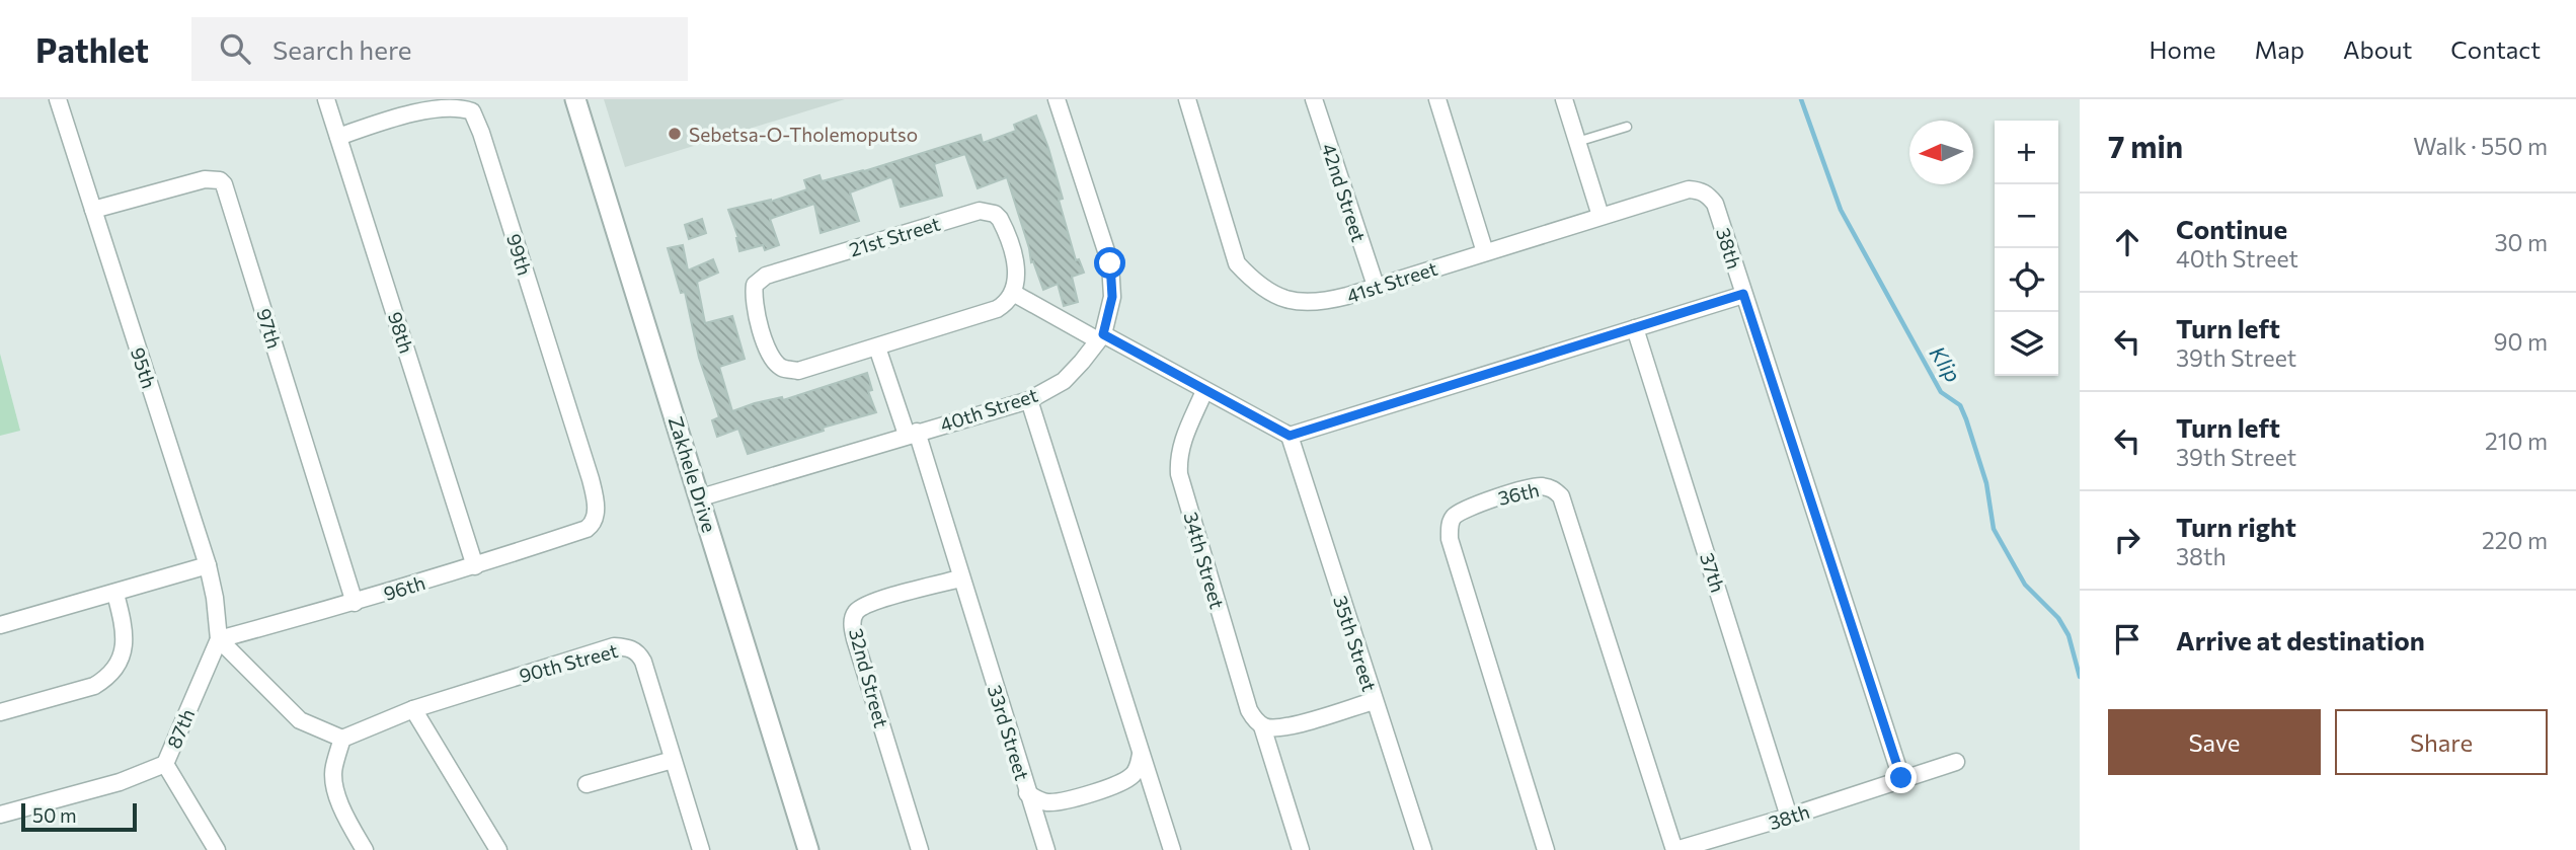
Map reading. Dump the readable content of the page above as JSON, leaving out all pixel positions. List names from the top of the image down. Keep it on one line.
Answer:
{"streets":{"street":["42nd Street","21st Street","38th","99th","41st Street","97th","98th","95th","40th Street","Zakhele Drive","36th","34th Street","37th","96th","35th Street","90th Street","32nd Street","87th","33rd Street"]},"crossings":[["42nd Street","41st Street"],["21st Street","33rd Street"],["38th","41st Street"],["38th","36th"],["38th","37th"],["99th","98th"],["99th","96th"],["97th","95th"],["97th","96th"],["98th","96th"],["95th","96th"],["95th","87th"],["40th Street","Zakhele Drive"],["40th Street","33rd Street"],["96th","87th"],["32nd Street","33rd Street"]],"water":["Klip"],"places":["Sebetsa-O-Tholemoputso"],"scale_bar":"50 m","north":"left","page":{"header":"Pathlet","search":"Search here","nav":["Home","Map","About","Contact"],"heading":["7 min","Walk · 550 m"],"map_buttons":["+","−"],"list":[["Continue","40th Street","30 m"],["Turn left","39th Street","90 m"],["Turn left","39th Street","210 m"],["Turn right","38th","220 m"],"Arrive at destination"],"buttons":["Save","Share"],"scale":"50 m"}}
